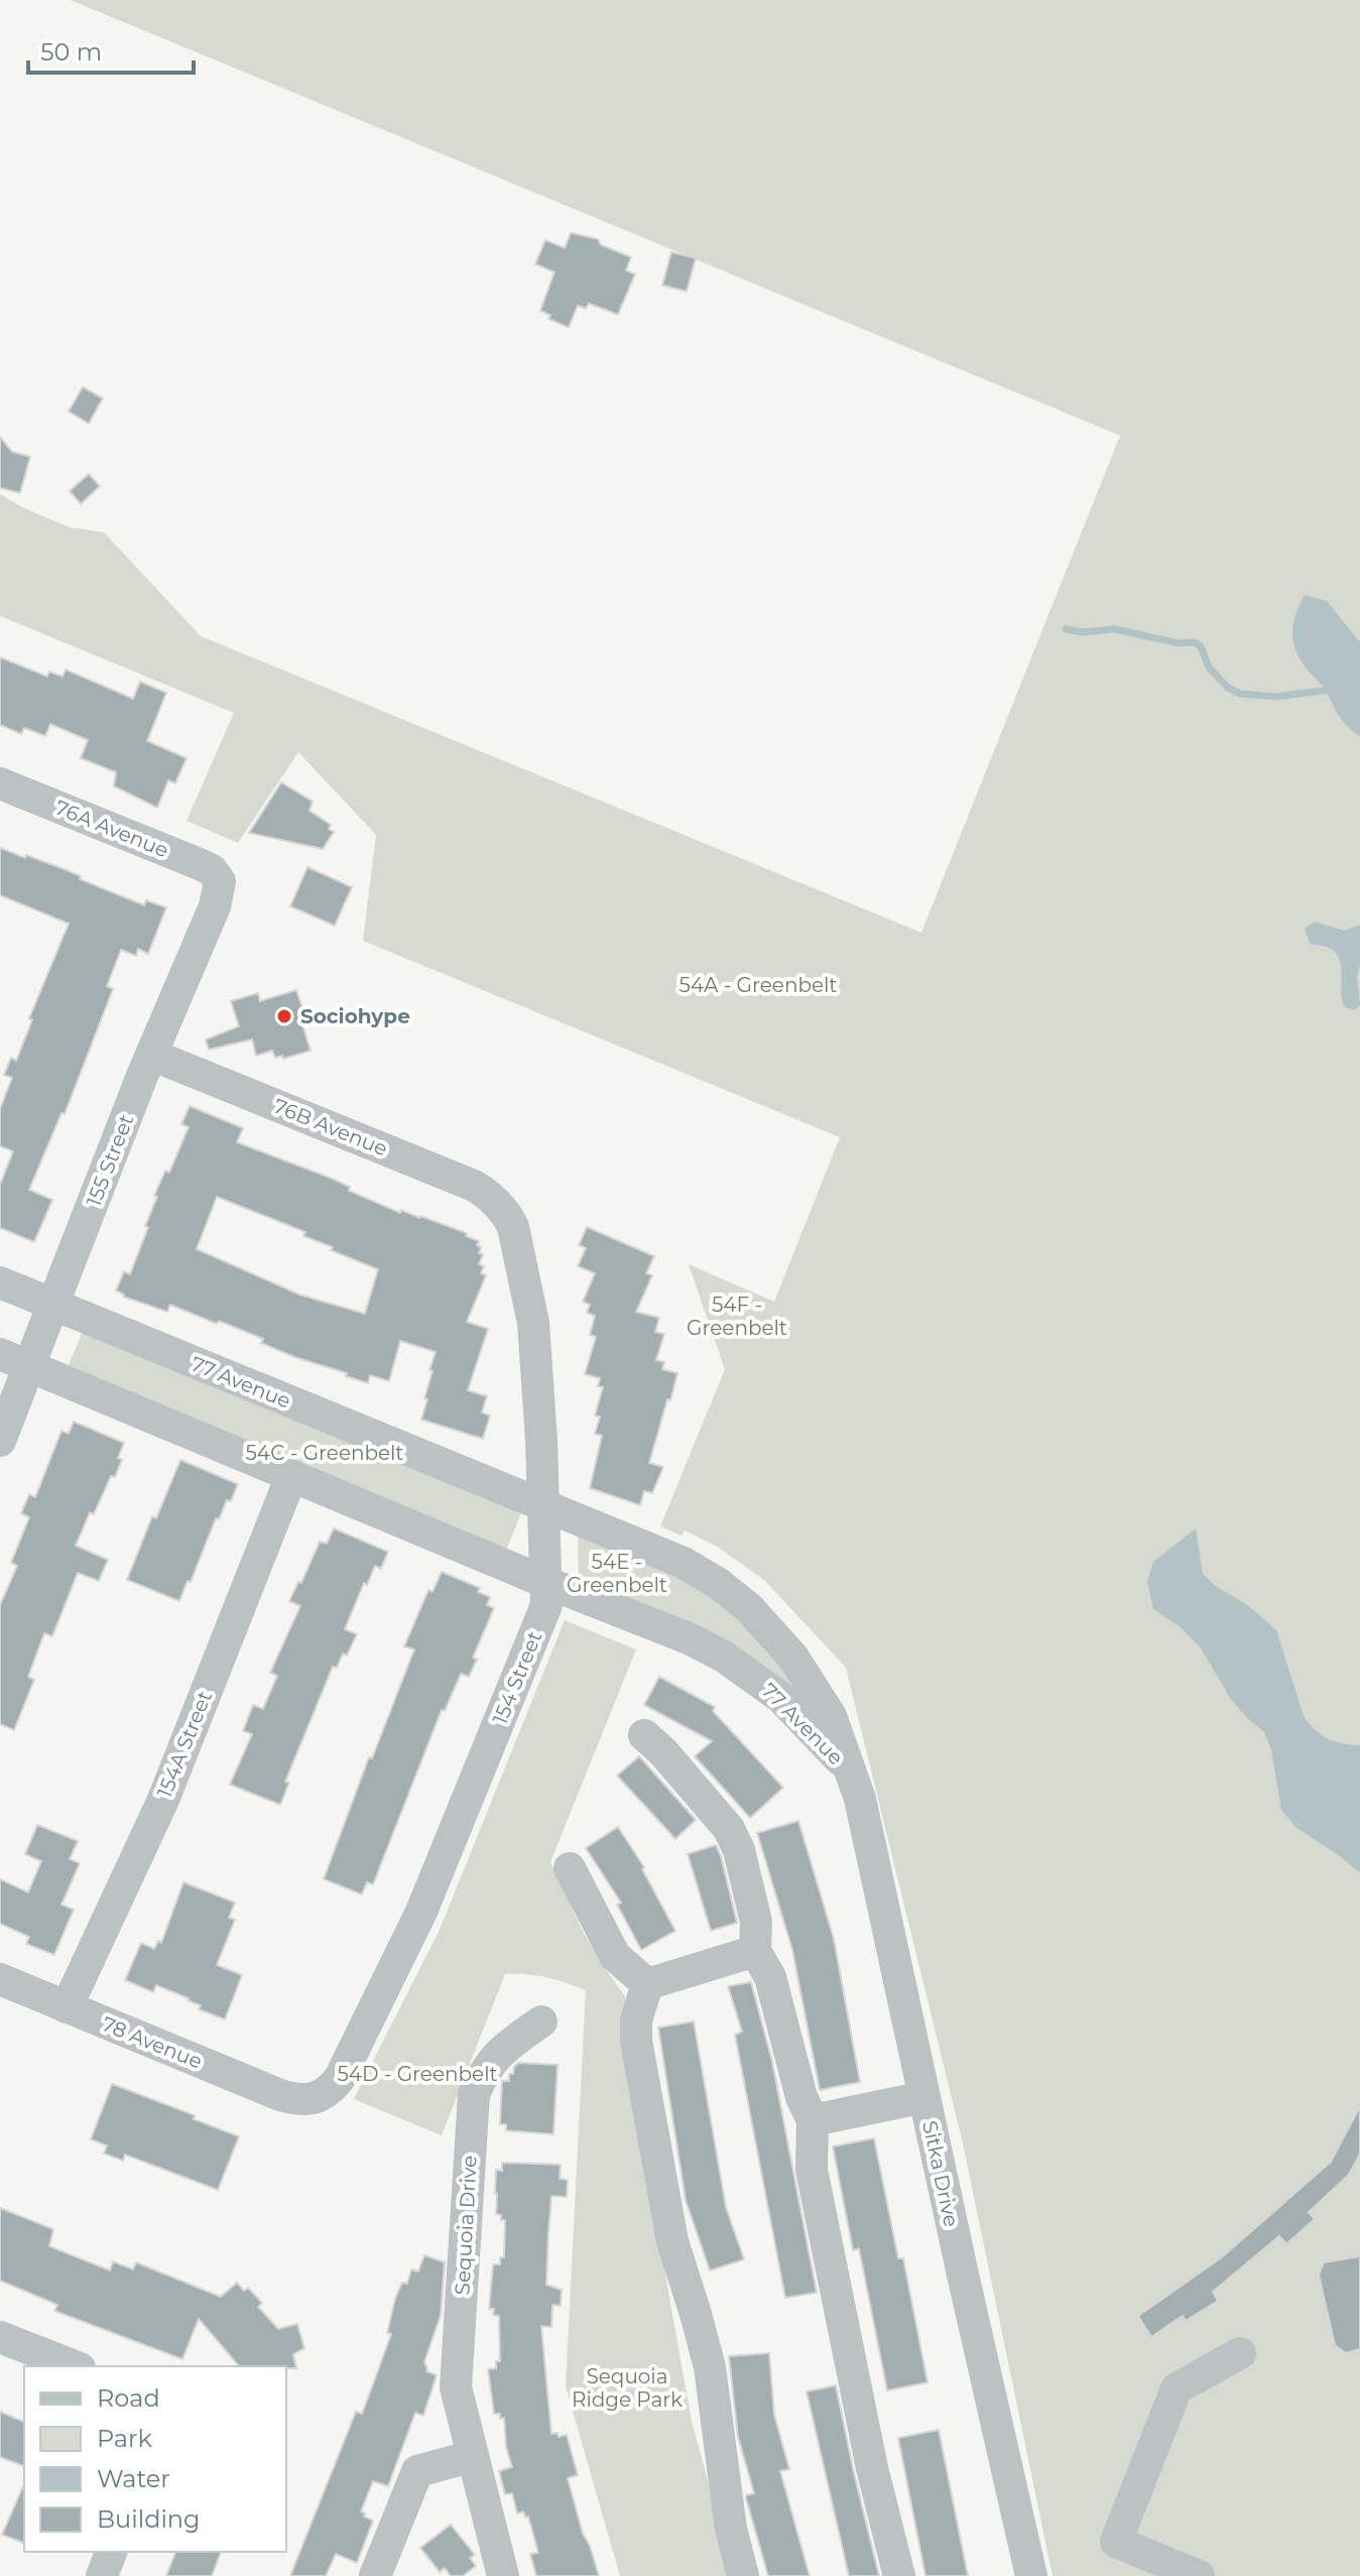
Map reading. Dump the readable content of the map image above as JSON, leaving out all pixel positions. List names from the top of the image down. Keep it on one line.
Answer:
{"streets":{"street":["76A Avenue","76B Avenue","155 Street","77 Avenue","154 Street","154A Street","78 Avenue","Sitka Drive","Sequoia Drive"]},"crossings":[["76A Avenue","155 Street"],["76B Avenue","155 Street"],["76B Avenue","154 Street"],["155 Street","77 Avenue"],["77 Avenue","154 Street"],["77 Avenue","154A Street"],["77 Avenue","Sitka Drive"],["154 Street","78 Avenue"],["154A Street","78 Avenue"]],"parks":["54A - Greenbelt","54F - Greenbelt","54C - Greenbelt","54E - Greenbelt","54D - Greenbelt","Sequoia Ridge Park"],"places":["Sociohype"],"legend":["Road","Park","Water","Building"],"scale_bar":"50 m"}
